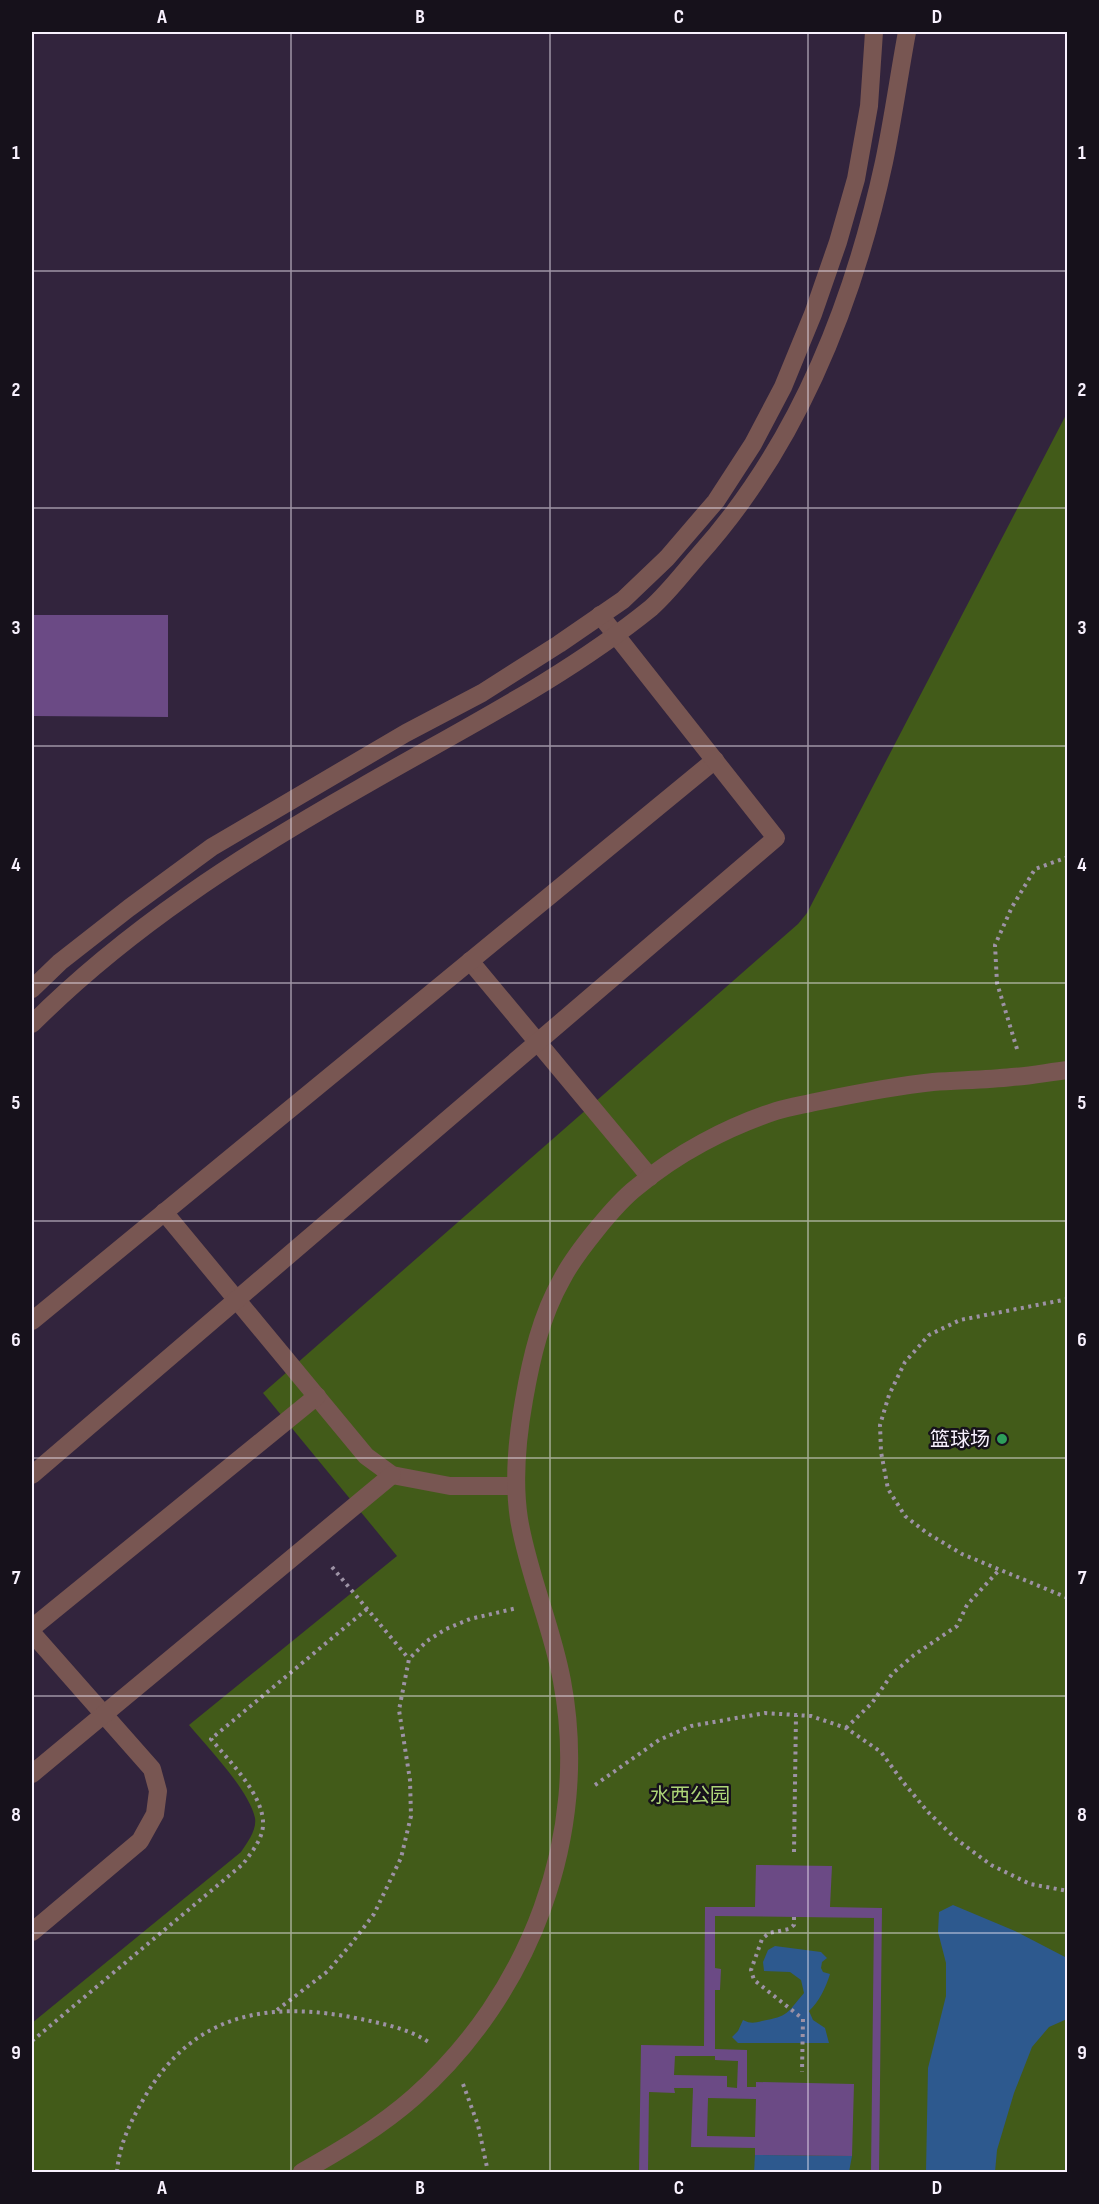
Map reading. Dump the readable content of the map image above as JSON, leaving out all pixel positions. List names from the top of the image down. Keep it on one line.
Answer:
{"parks":["水西公园"],"places":["篮球场"],"grid":{"columns":["A","B","C","D"],"rows":["1","2","3","4","5","6","7","8","9"]}}
